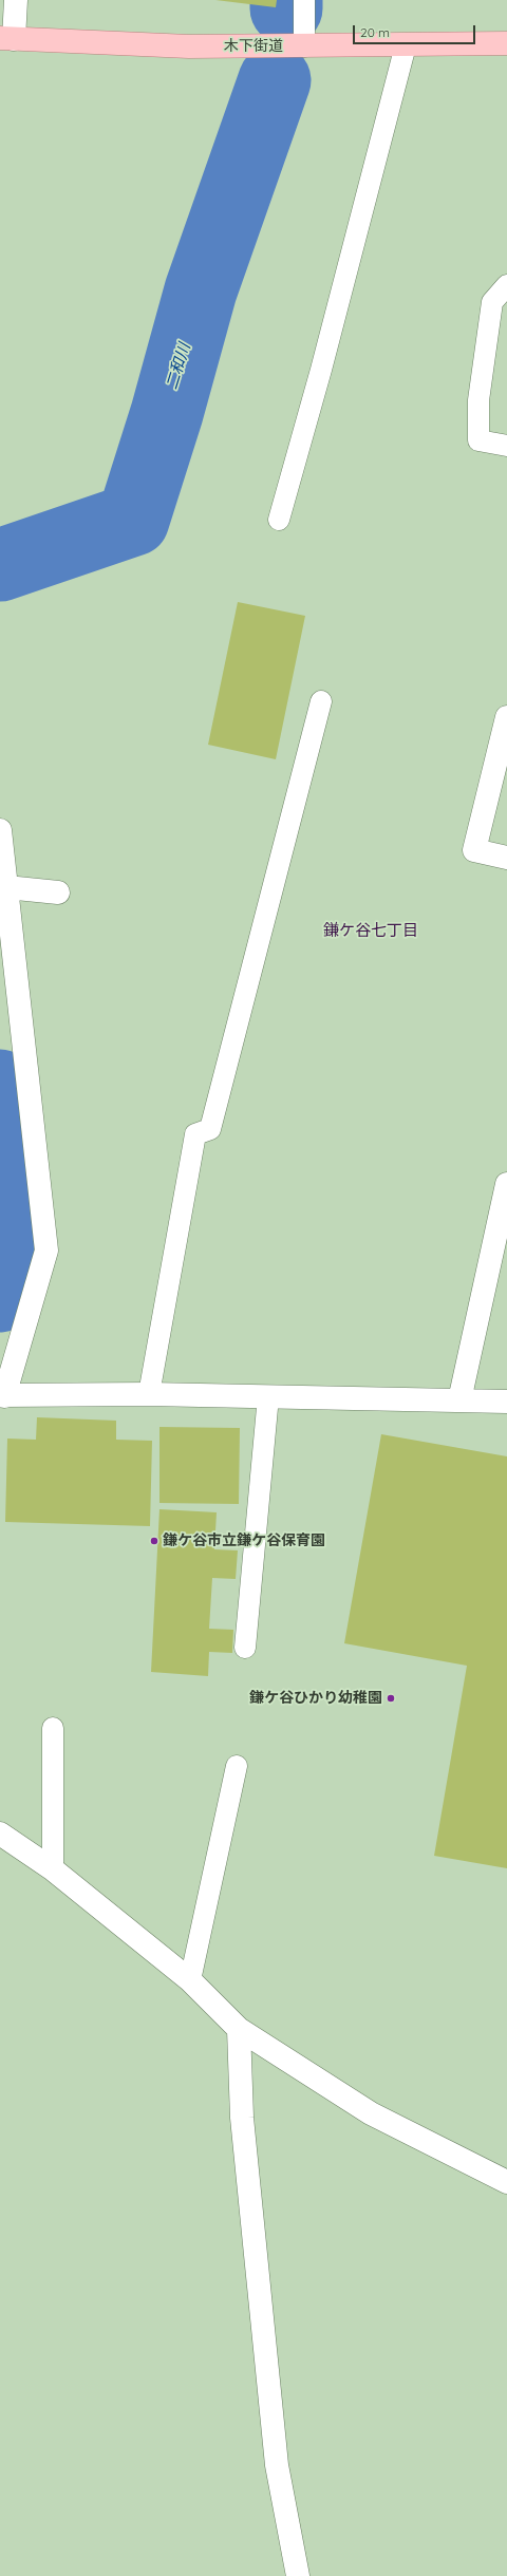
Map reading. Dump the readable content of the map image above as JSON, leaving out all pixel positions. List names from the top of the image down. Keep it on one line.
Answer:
{"streets":{"main road":["木下街道"]},"districts":["鎌ケ谷七丁目"],"water":["二和川"],"places":["鎌ケ谷市立鎌ケ谷保育園","鎌ケ谷ひかり幼稚園"],"scale_bar":"20 m"}
